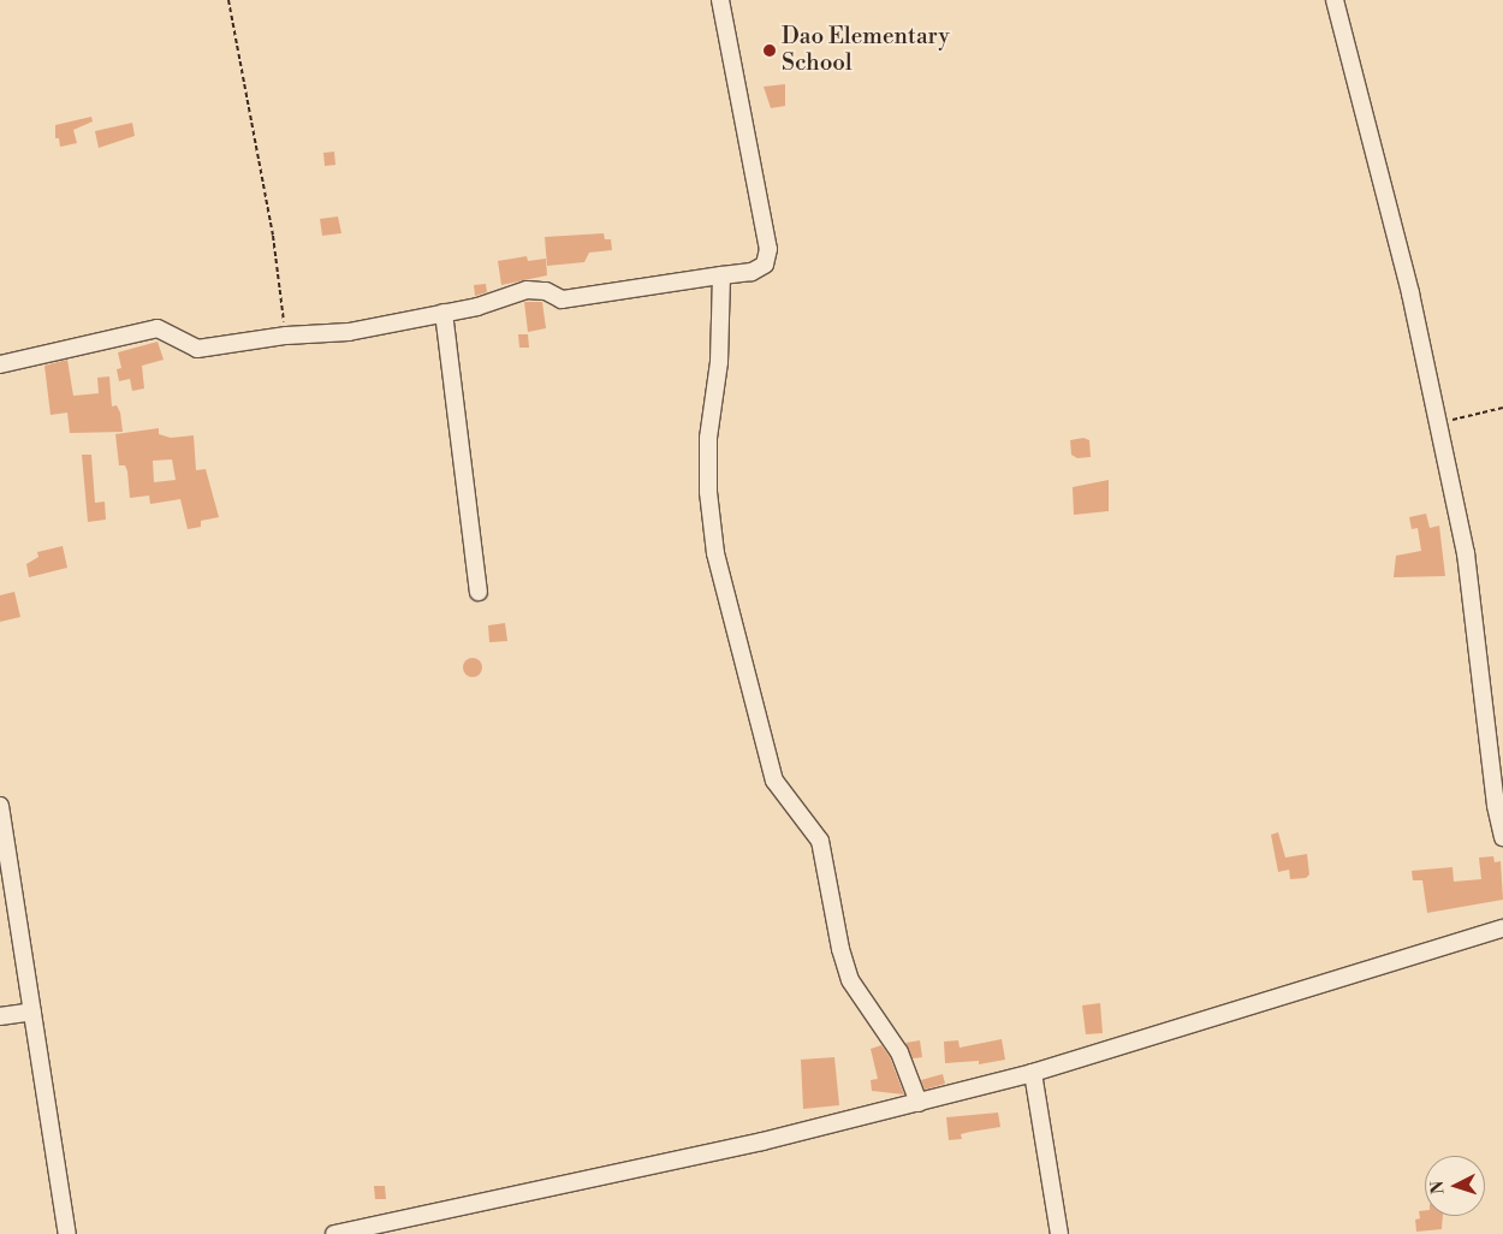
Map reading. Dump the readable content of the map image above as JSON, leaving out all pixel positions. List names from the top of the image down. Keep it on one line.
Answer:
{"places":["Dao Elementary School"],"north":"left"}
